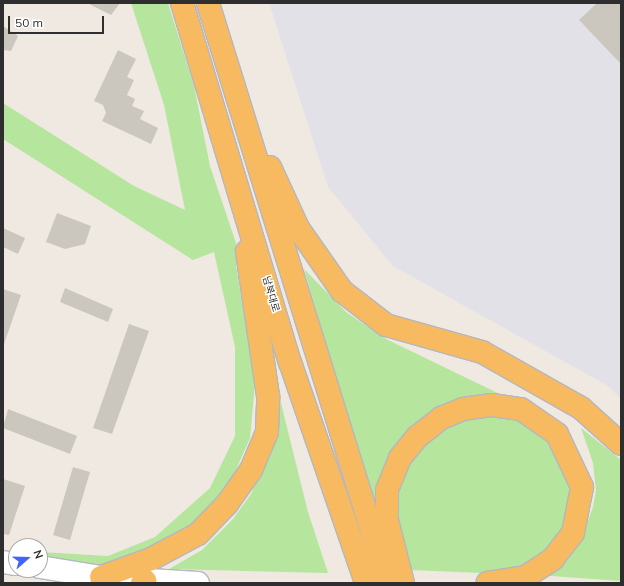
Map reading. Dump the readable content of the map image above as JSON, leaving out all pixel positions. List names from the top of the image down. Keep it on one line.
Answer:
{"streets":{"highway":["남북대로"]},"scale_bar":"50 m","north":"right"}
